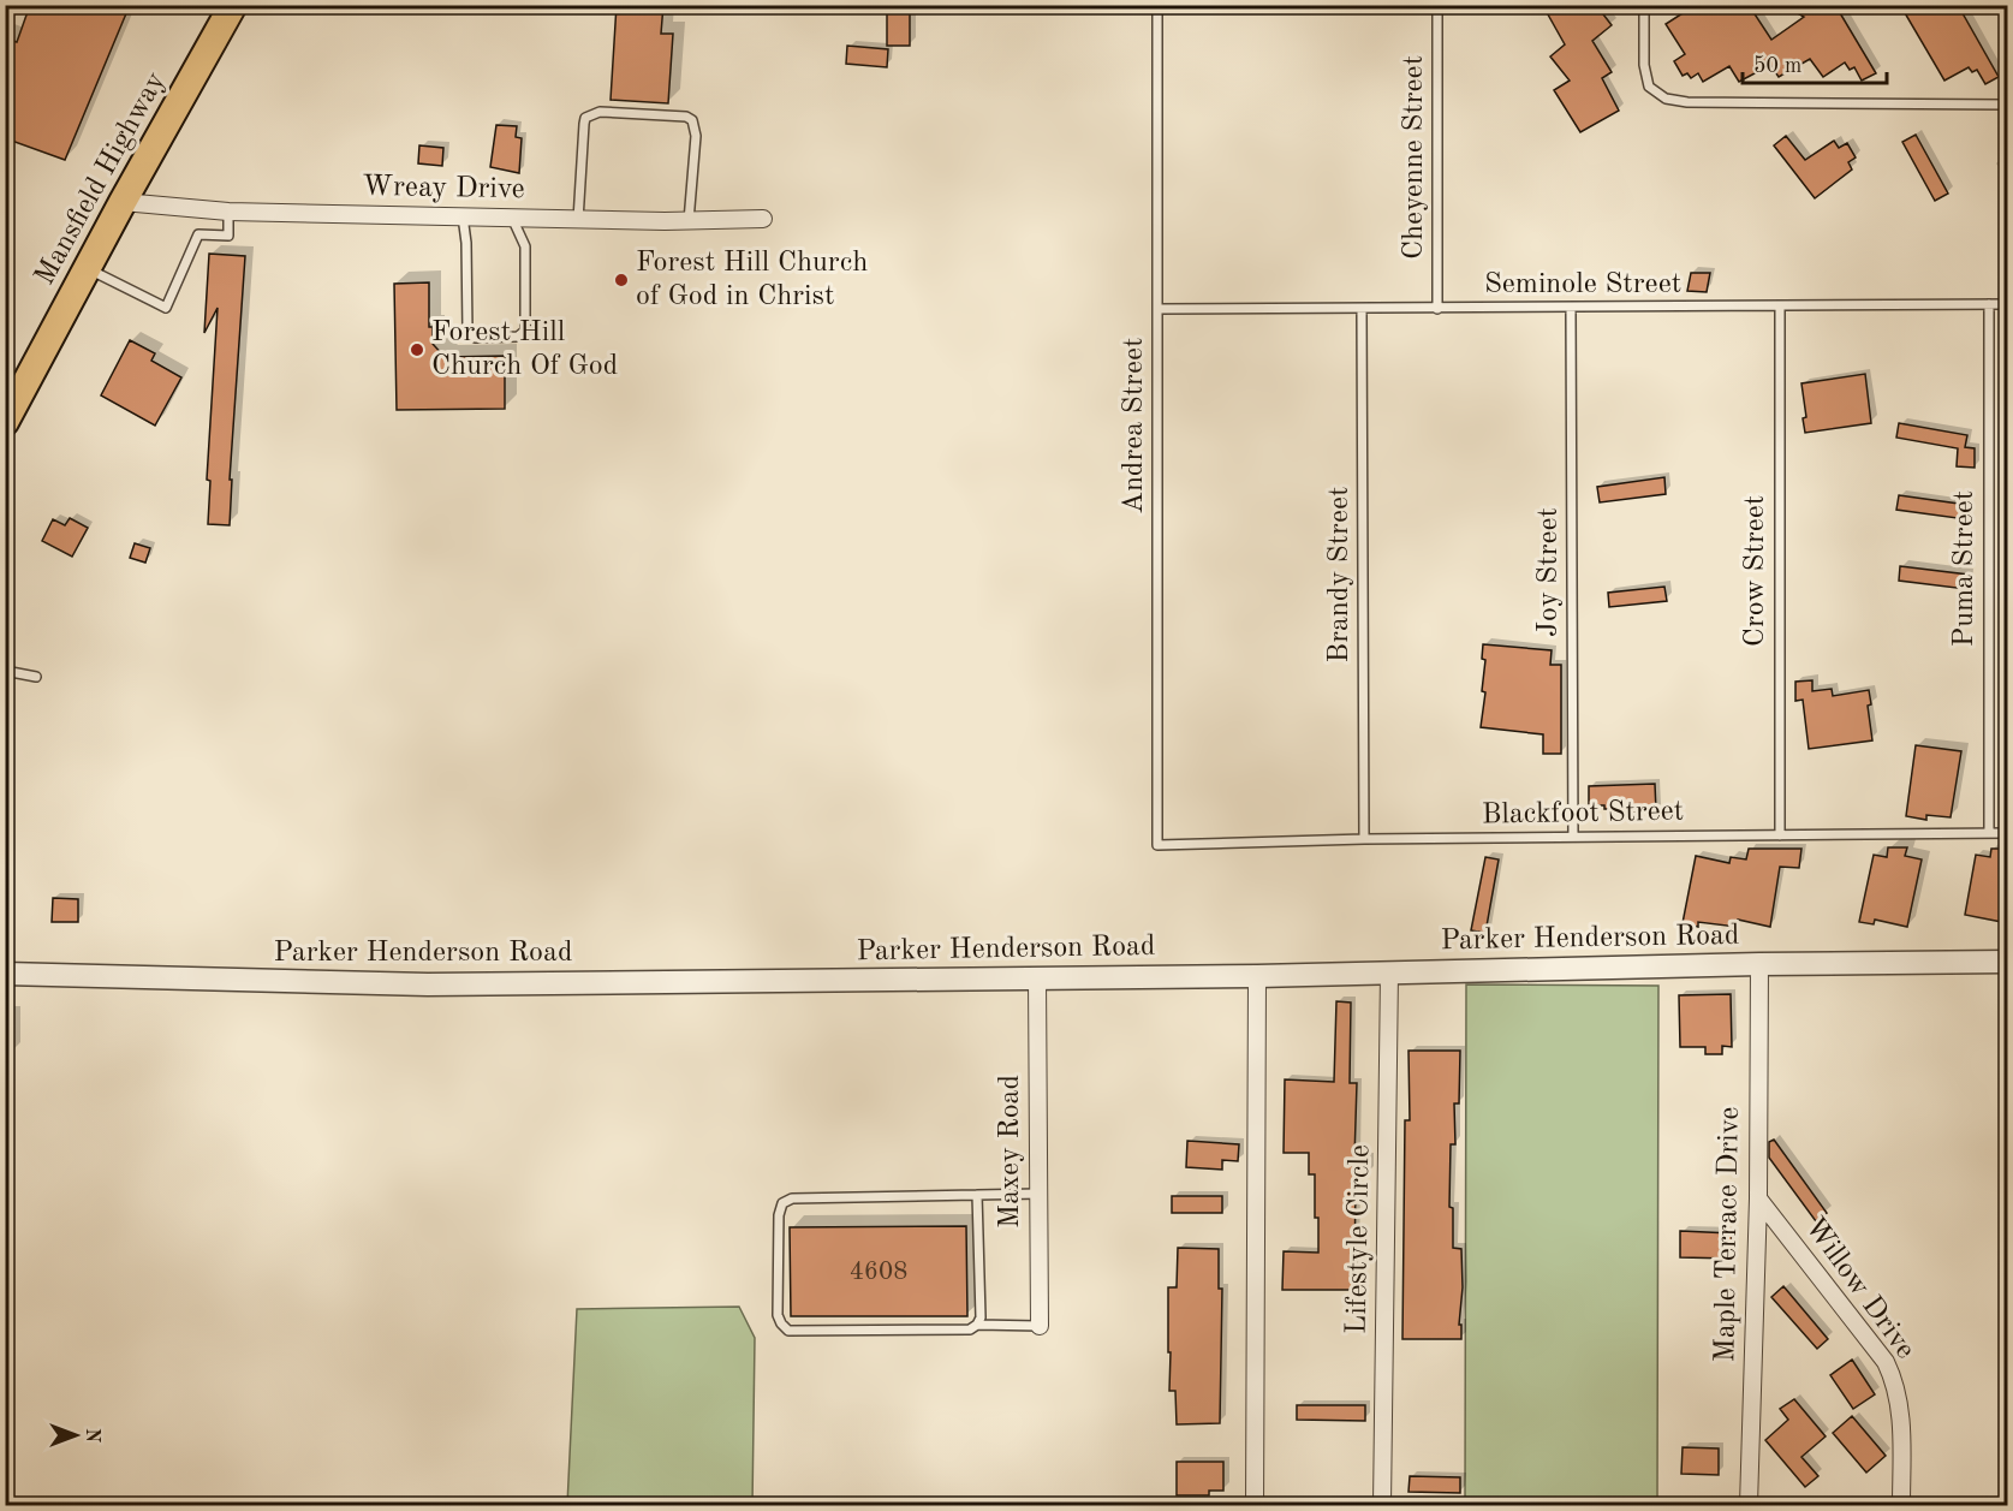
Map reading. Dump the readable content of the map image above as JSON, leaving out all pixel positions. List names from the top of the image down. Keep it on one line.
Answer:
{"streets":{"main road":["Mansfield Highway"],"street":["Wreay Drive","Parker Henderson Road","Maxey Road","Maple Terrace Drive","Lifestyle Circle","Willow Drive"],"lane":["Cheyenne Street","Seminole Street","Andrea Street","Puma Street","Crow Street","Joy Street","Brandy Street","Blackfoot Street"]},"crossings":[["Cheyenne Street","Seminole Street"],["Mansfield Highway","Wreay Drive"],["Seminole Street","Andrea Street"],["Seminole Street","Puma Street"],["Seminole Street","Crow Street"],["Seminole Street","Joy Street"],["Seminole Street","Brandy Street"],["Andrea Street","Blackfoot Street"],["Puma Street","Blackfoot Street"],["Crow Street","Blackfoot Street"],["Joy Street","Blackfoot Street"],["Brandy Street","Blackfoot Street"],["Parker Henderson Road","Maxey Road"],["Parker Henderson Road","Maple Terrace Drive"],["Parker Henderson Road","Lifestyle Circle"],["Maple Terrace Drive","Willow Drive"]],"places":["Forest Hill Church of God in Christ","Forest Hill Church Of God"],"house_numbers":["4608"],"scale_bar":"50 m","north":"right"}
